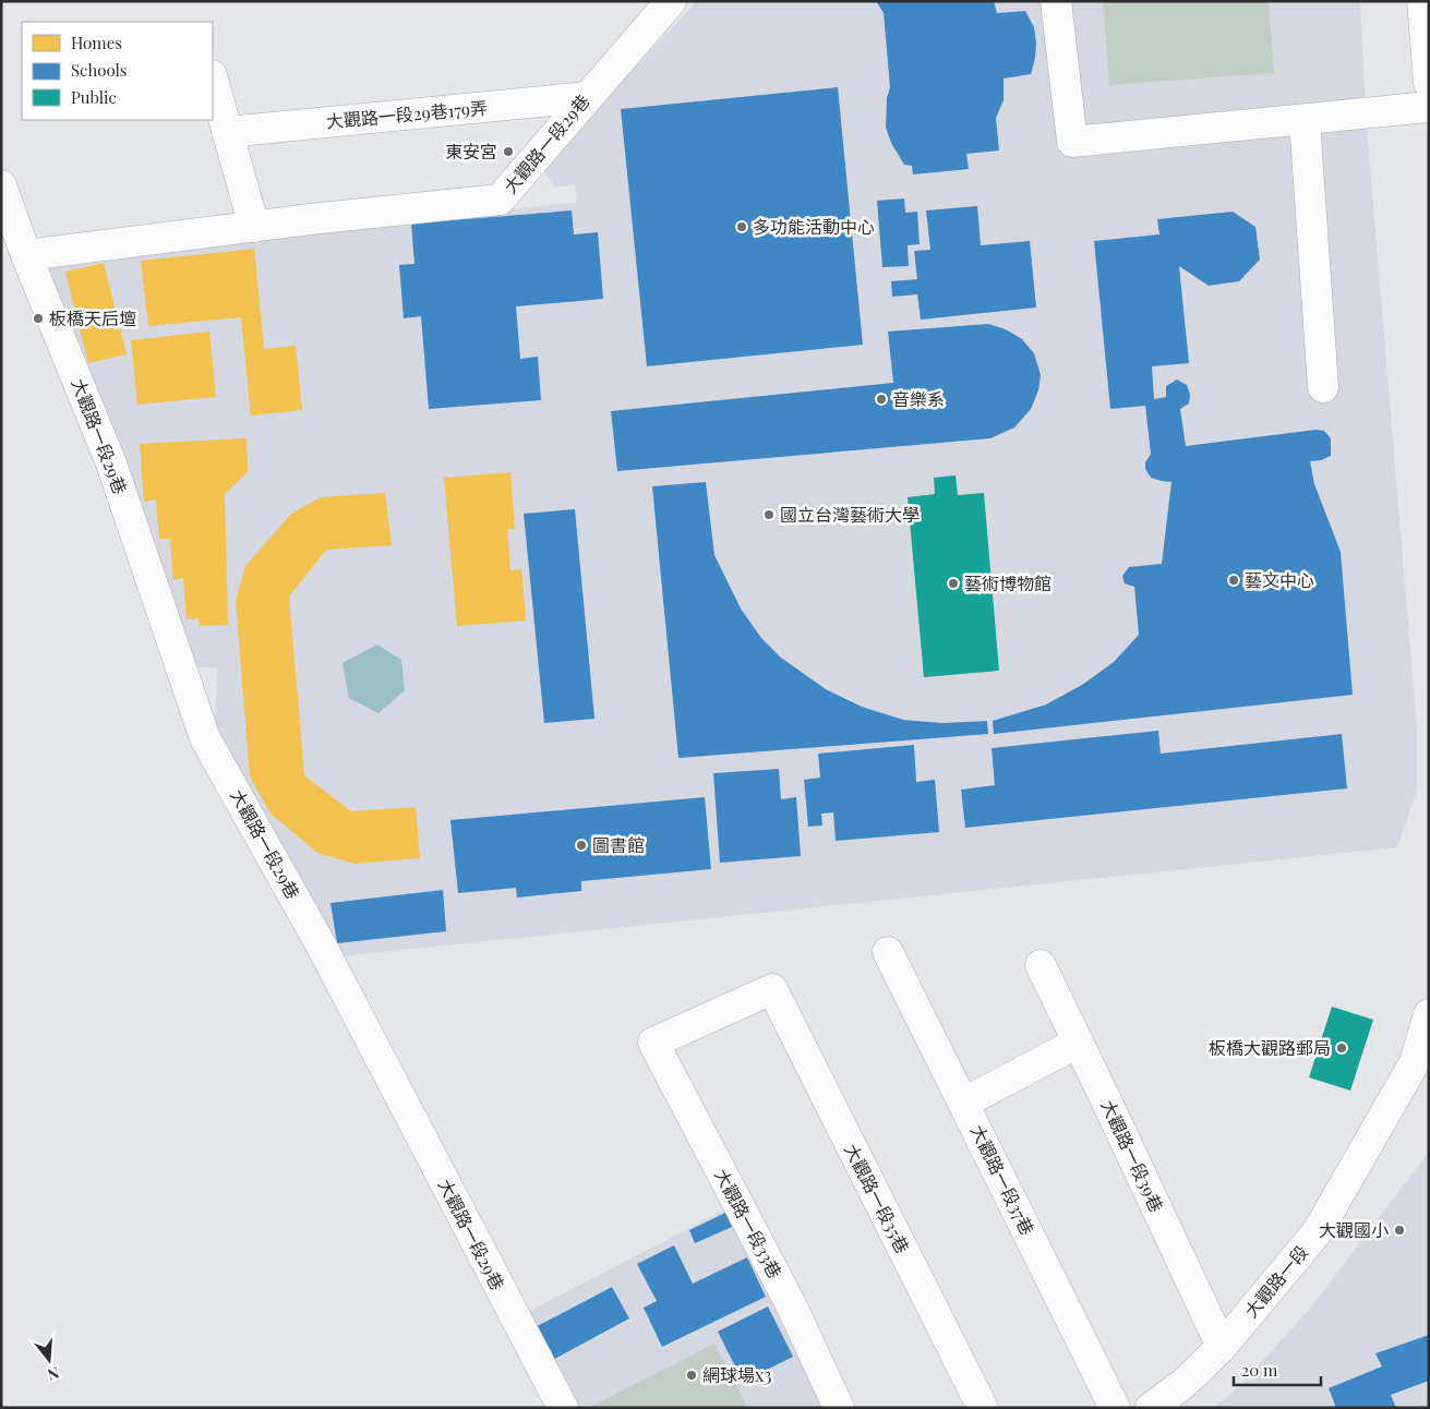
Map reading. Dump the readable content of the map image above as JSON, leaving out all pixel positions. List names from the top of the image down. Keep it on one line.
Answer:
{"streets":{"street":["大觀路一段29巷179弄","大觀路一段29巷","大觀路一段39巷","大觀路一段37巷","大觀路一段35巷","大觀路一段33巷","大觀路一段"]},"crossings":[["大觀路一段29巷179弄","大觀路一段29巷"],["大觀路一段39巷","大觀路一段"],["大觀路一段35巷","大觀路一段33巷"]],"places":["東安宮","多功能活動中心","板橋天后壇","音樂系","國立台灣藝術大學","藝文中心","藝術博物館","圖書館","板橋大觀路郵局","大觀國小","網球場x3"],"legend":["Homes","Schools","Public"],"scale_bar":"20 m","north":"bottom"}
